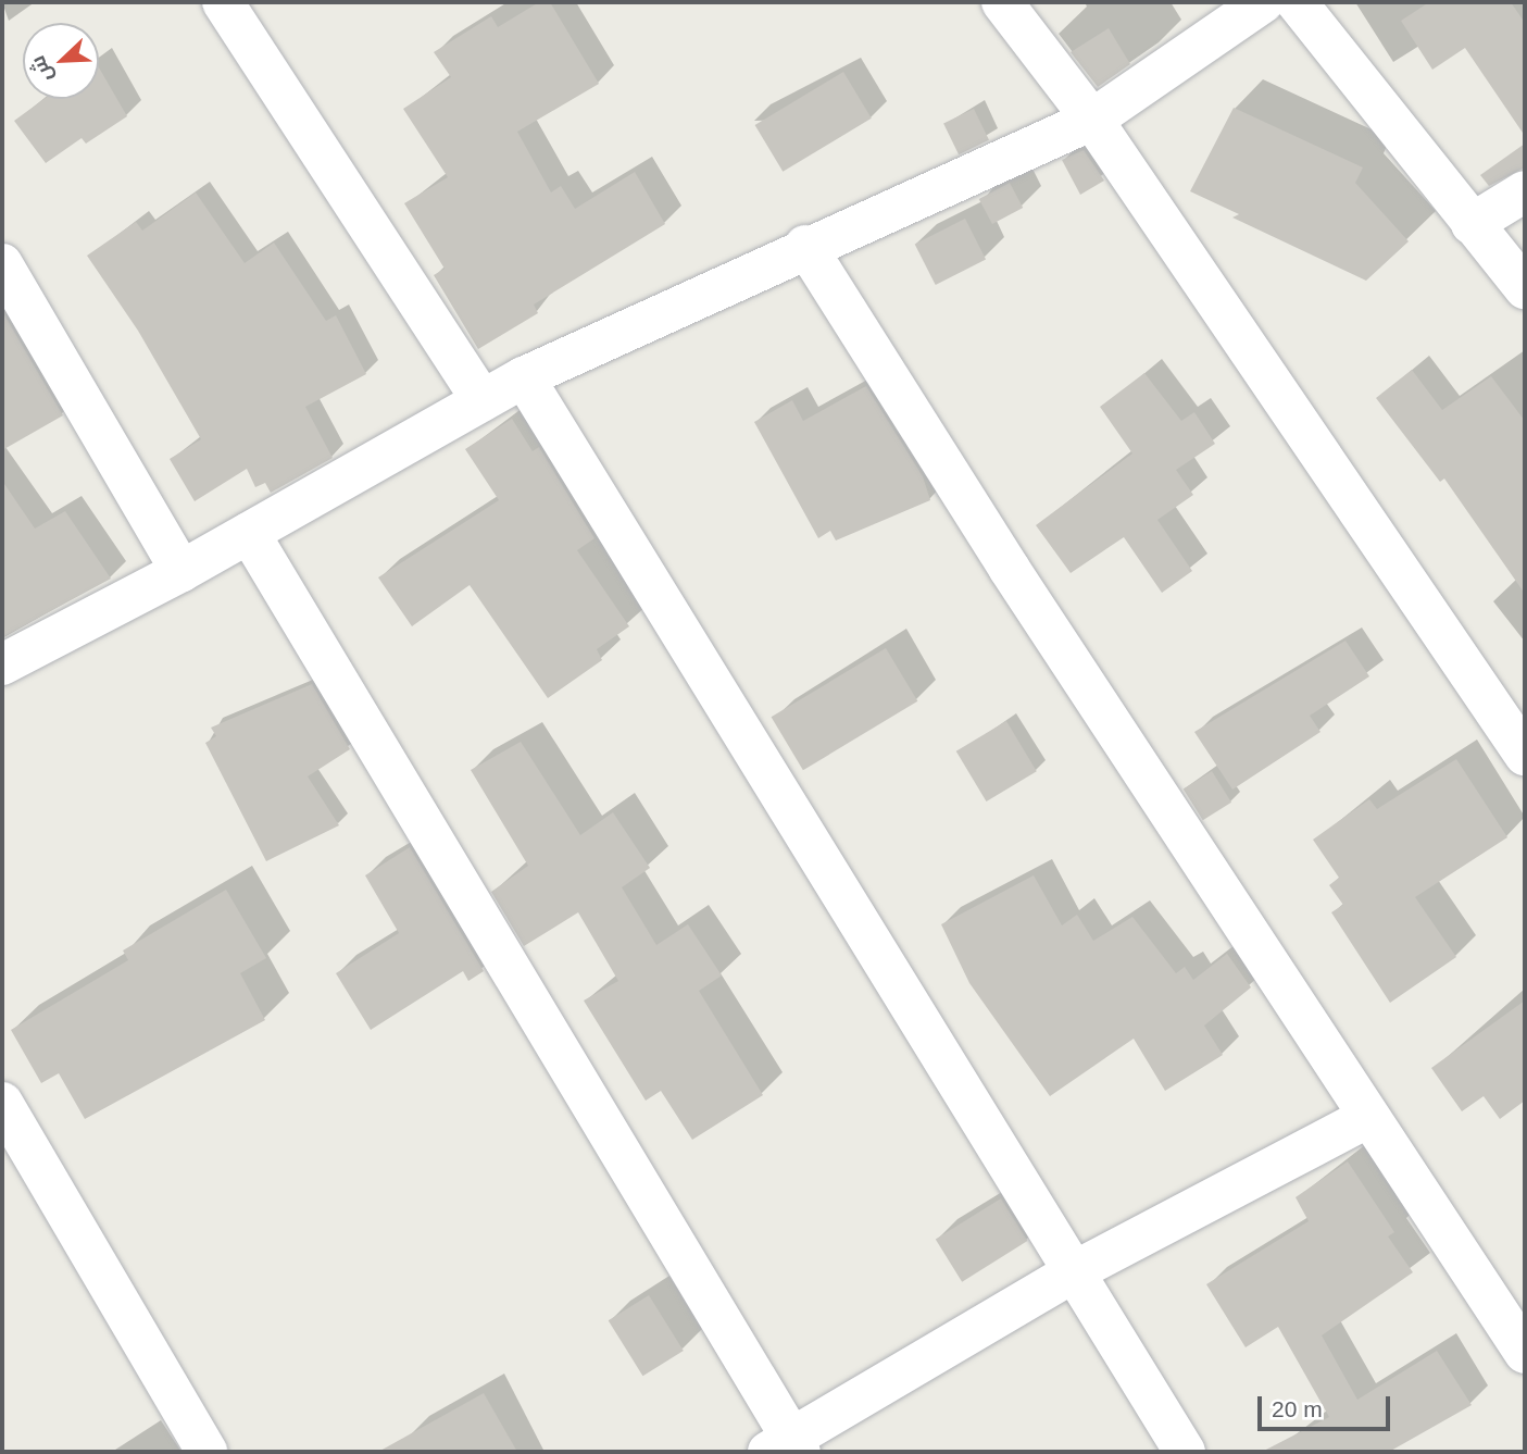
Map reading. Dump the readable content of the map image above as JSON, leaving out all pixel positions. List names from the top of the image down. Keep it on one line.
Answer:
{"scale_bar":"20 m","north":"bottom left"}
